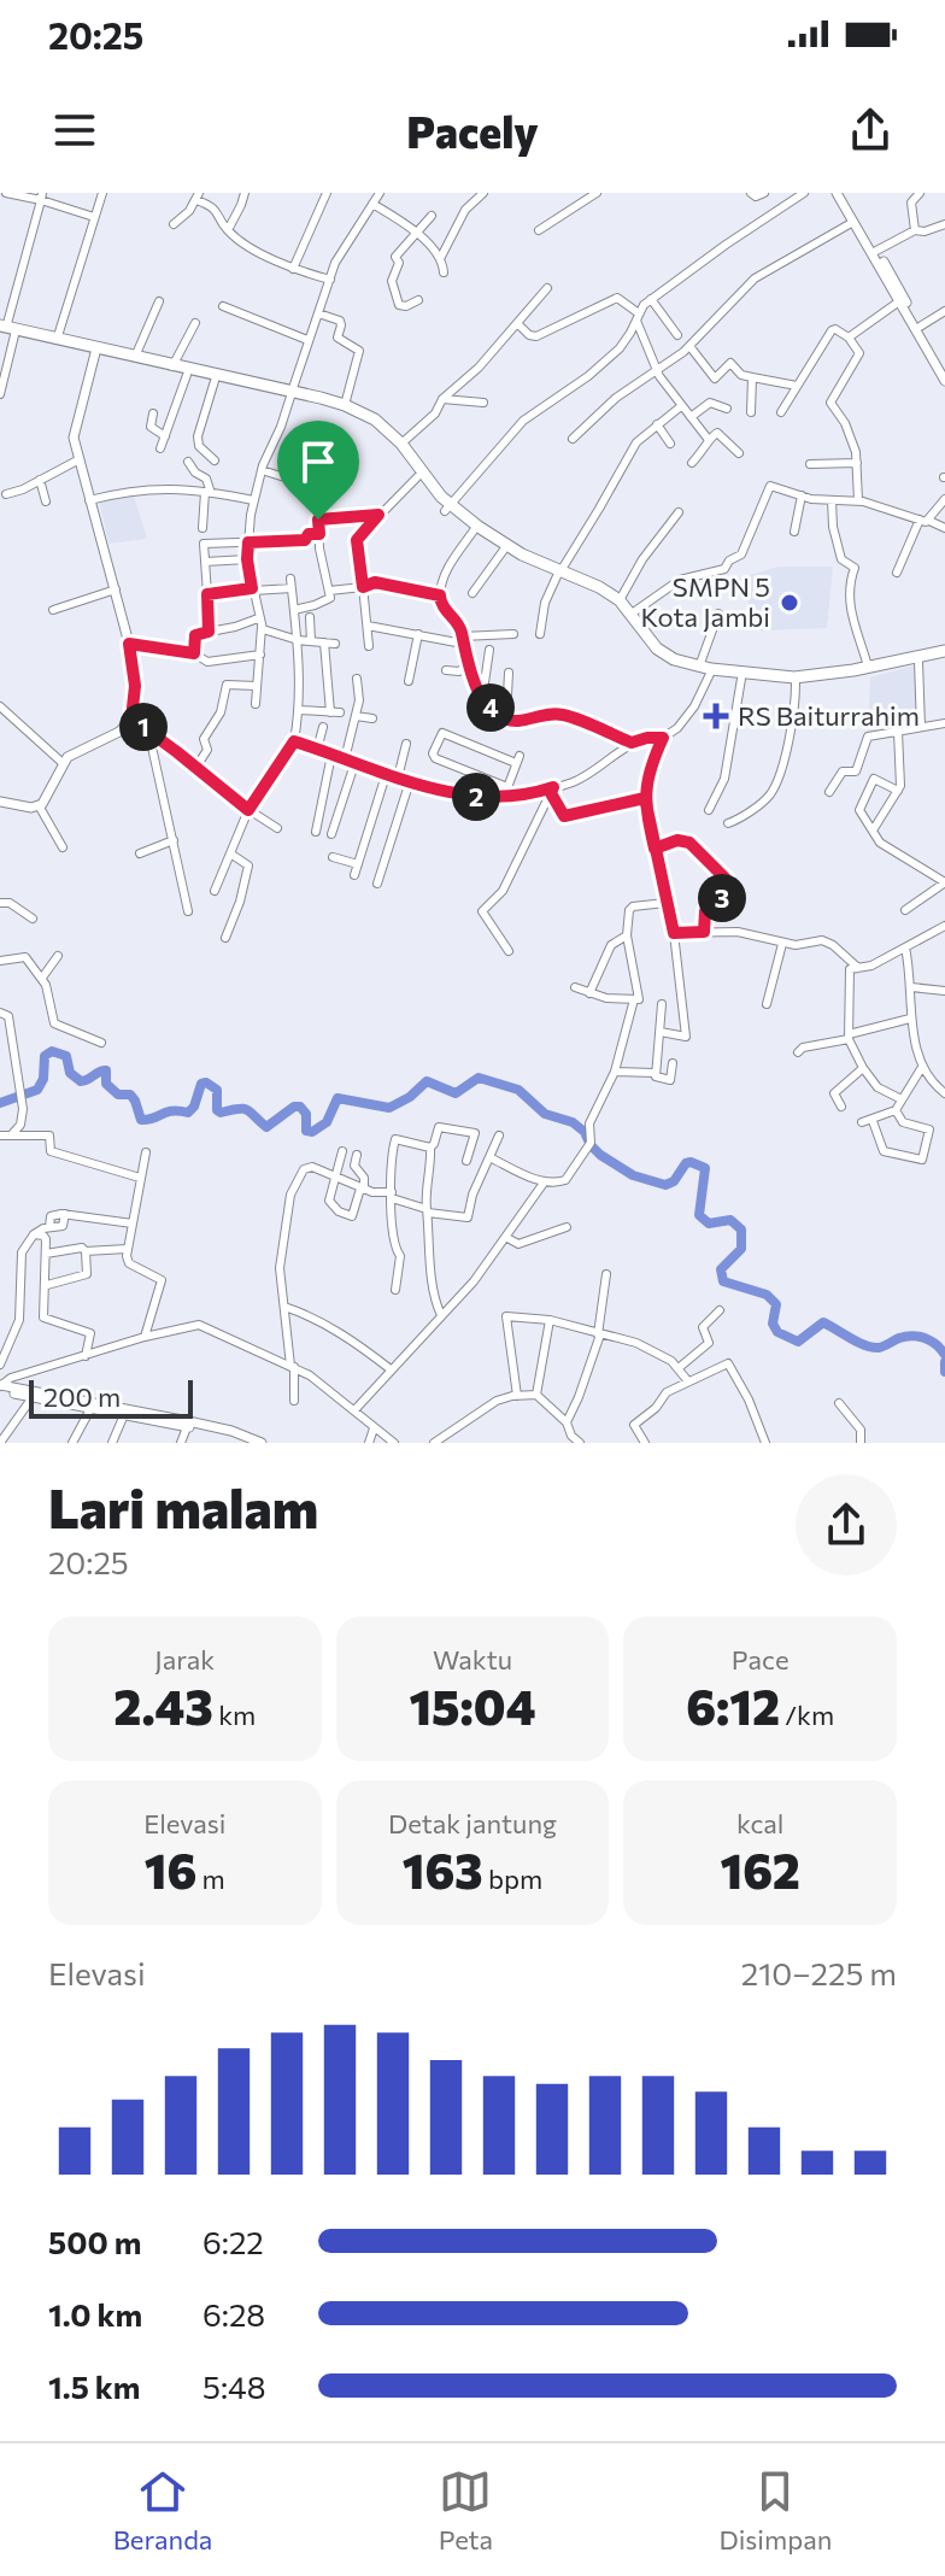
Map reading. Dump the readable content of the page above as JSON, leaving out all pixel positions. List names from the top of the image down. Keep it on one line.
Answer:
{"places":{"other":["SMPN 5 Kota Jambi"],"health":["RS Baiturrahim"]},"scale_bar":"200 m","page":{"status":"20:25","header":"Pacely","pins":["4","1","2","3"],"scale":"200 m","heading":["Lari malam","20:25"],"stats":[["Jarak","2.43 km"],["Waktu","15:04"],["Pace","6:12 /km"],["Elevasi","16 m"],["Detak jantung","163 bpm"],["kcal","162"]],"chart":["Elevasi","210–225 m"],"list":[{"name":"500 m","note":"6:22"},{"name":"1.0 km","note":"6:28"},{"name":"1.5 km","note":"5:48"}],"tabs":["Beranda","Peta","Disimpan"]}}
